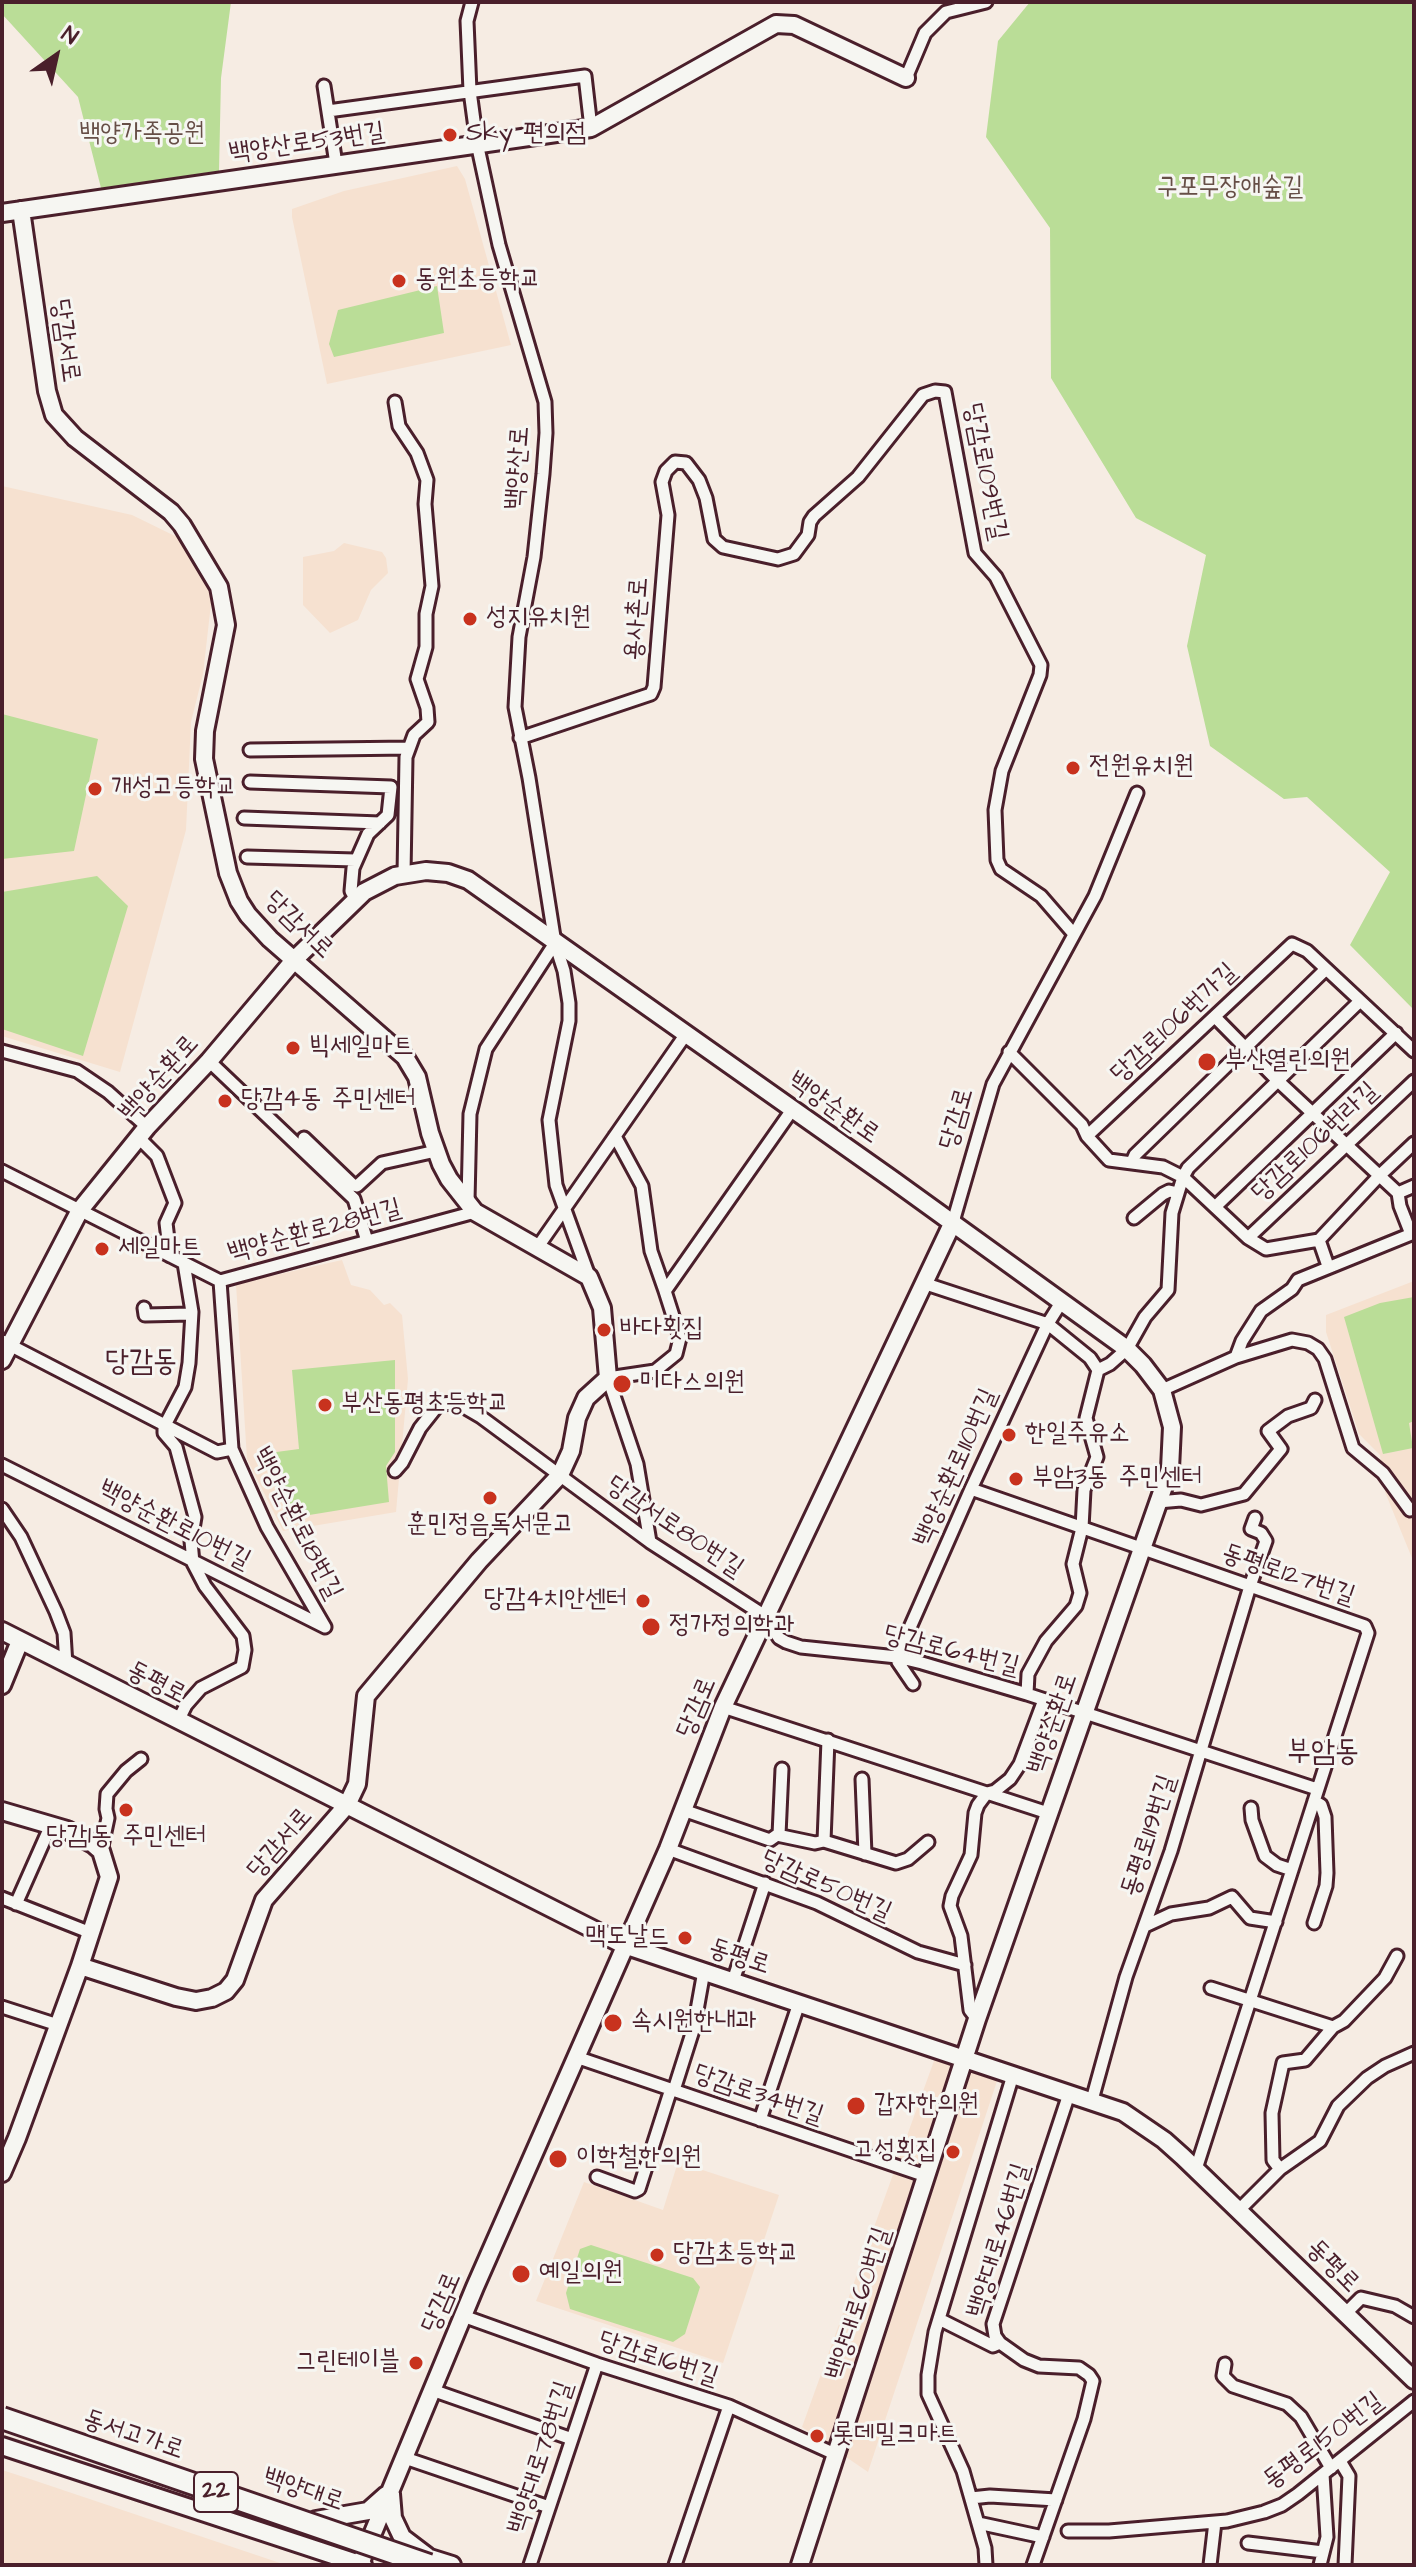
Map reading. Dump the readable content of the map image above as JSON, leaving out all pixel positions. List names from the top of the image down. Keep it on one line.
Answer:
{"streets":{"highway":["동서고가로","22"],"main road":["백양산로53번길","당감서로","백양순환로","당감로","동평로","백양대로60번길","백양대로"],"street":["백양산로","당감로109번길","용사촌로","당감로106번가길","당감로106번라길","백양순환로28번길","백양순환로110번길","백양순환로18번길","백양순환로10번길","당감서로80번길","동평로127번길","당감로64번길","동평로119번길","당감로50번길","당감로34번길","백양대로46번길","당감로16번길","동평로150번길","백양대로78번길"]},"crossings":[["백양산로53번길","당감서로"],["백양산로53번길","백양산로"],["당감서로","백양산로"],["당감서로","백양순환로"],["당감서로","백양순환로28번길"],["당감서로","당감서로80번길"],["당감서로","동평로"],["백양산로","용사촌로"],["백양산로","백양순환로"],["당감로109번길","용사촌로"],["당감로109번길","당감로"],["백양순환로","당감로"],["백양순환로","백양순환로28번길"],["백양순환로","백양순환로110번길"],["백양순환로","백양순환로18번길"],["백양순환로","동평로127번길"],["백양순환로","당감로64번길"],["백양순환로","동평로"],["백양순환로","백양대로60번길"],["당감로","당감서로80번길"],["당감로","당감로64번길"],["당감로","동평로"],["당감로","당감로50번길"],["당감로","당감로34번길"],["당감로","당감로16번길"],["당감로","백양대로"],["백양순환로110번길","동평로127번길"],["백양순환로110번길","당감로64번길"],["백양순환로18번길","백양순환로10번길"],["당감서로80번길","당감로64번길"],["동평로127번길","당감로64번길"],["동평로127번길","동평로"],["동평로127번길","동평로119번길"],["당감로64번길","동평로119번길"],["동평로","동평로119번길"],["동평로","백양대로46번길"],["동평로","백양대로60번길"],["당감로34번길","백양대로60번길"],["백양대로60번길","당감로16번길"],["당감로16번길","백양대로78번길"],["동서고가로","백양대로"]],"districts":["당감동","부암동"],"parks":["백양가족공원","구포무장애숲길"],"places":["Sky 편의점","동원초등학교","성지유치원","전원유치원","개성고등학교","빅세일마트","부산열린의원","당감4동 주민센터","세일마트","바다횟집","미다스의원","부산동평초등학교","한일주유소","부암3동 주민센터","훈민정음독서문고","당감4치안센터","정가정의학과","당감1동 주민센터","맥도날드","속시원한내과","갑자한의원","고성횟집","이학철한의원","당감초등학교","예일의원","그린테이블","롯데밀크마트"],"north":"top right"}
